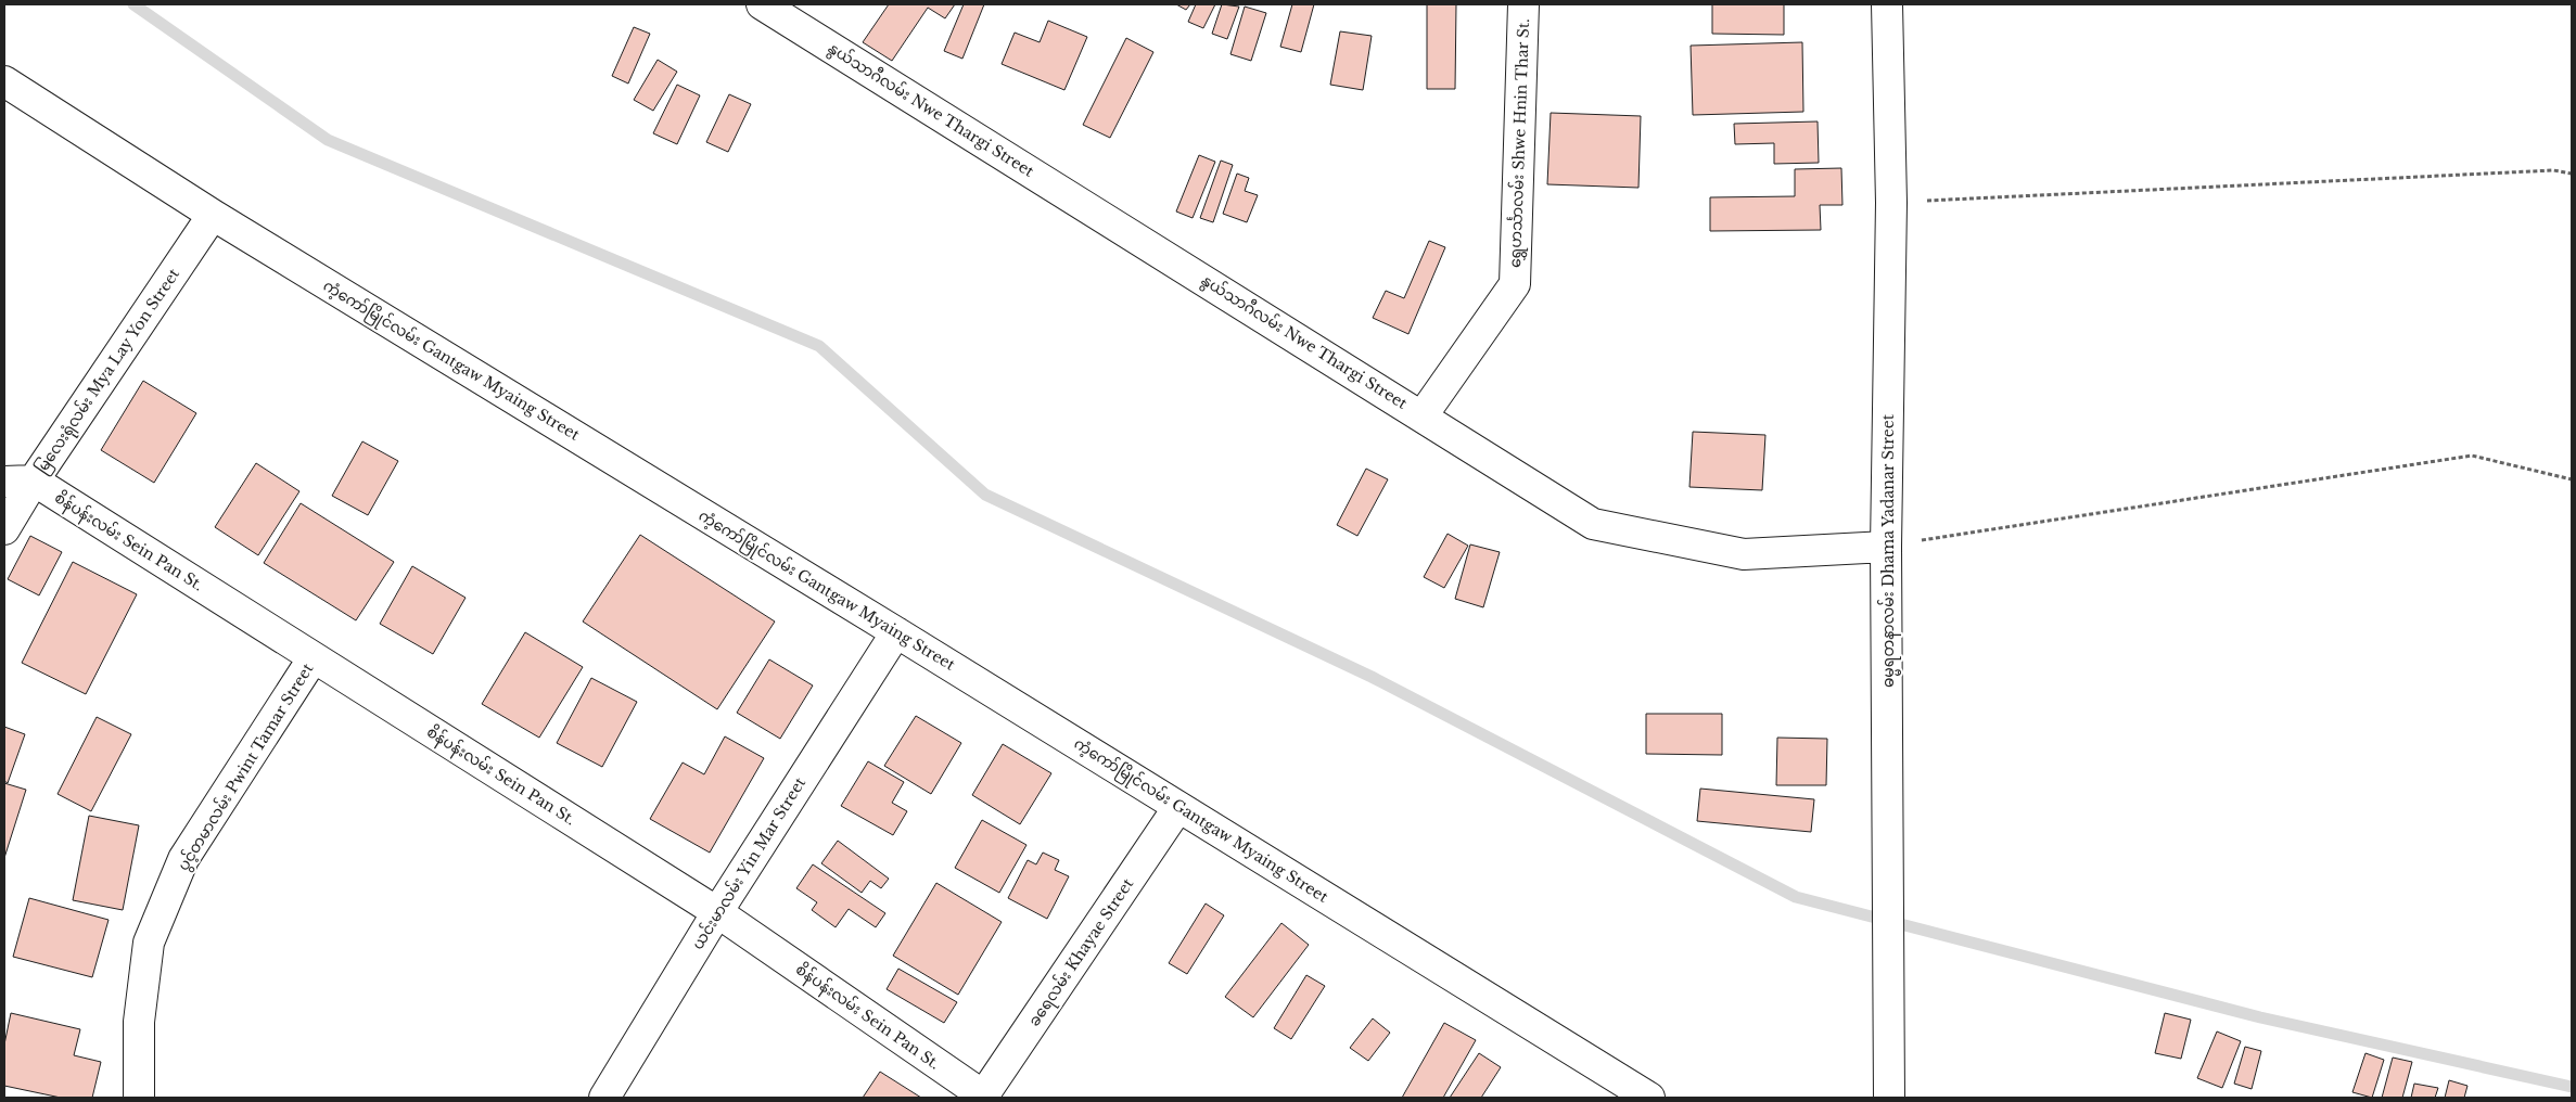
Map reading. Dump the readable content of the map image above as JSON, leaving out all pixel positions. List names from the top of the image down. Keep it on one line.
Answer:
{"streets":{"street":["နွယ်သာဂီလမ်း Nwe Thargi Street","ရွှေဟင်္သာလမ်း Shwe Hnin Thar St.","ကံ့ကော်မြိုင်လမ်း Gantgaw Myaing Street","မြလေးရုံလမ်း Mya Lay Yon Street","စိန်ပန်းလမ်း Sein Pan St.","ဓမ္မရတနာလမ်း Dhama Yadanar Street","ပွင့်တမာလမ်း Pwint Tamar Street","ယင်းမာလမ်း Yin Mar Street","ခရေလမ်း Khayae Street"]},"crossings":[["နွယ်သာဂီလမ်း Nwe Thargi Street","ရွှေဟင်္သာလမ်း Shwe Hnin Thar St."],["နွယ်သာဂီလမ်း Nwe Thargi Street","ဓမ္မရတနာလမ်း Dhama Yadanar Street"],["ကံ့ကော်မြိုင်လမ်း Gantgaw Myaing Street","မြလေးရုံလမ်း Mya Lay Yon Street"],["ကံ့ကော်မြိုင်လမ်း Gantgaw Myaing Street","ယင်းမာလမ်း Yin Mar Street"],["ကံ့ကော်မြိုင်လမ်း Gantgaw Myaing Street","ခရေလမ်း Khayae Street"],["မြလေးရုံလမ်း Mya Lay Yon Street","စိန်ပန်းလမ်း Sein Pan St."],["စိန်ပန်းလမ်း Sein Pan St.","ပွင့်တမာလမ်း Pwint Tamar Street"],["စိန်ပန်းလမ်း Sein Pan St.","ယင်းမာလမ်း Yin Mar Street"],["စိန်ပန်းလမ်း Sein Pan St.","ခရေလမ်း Khayae Street"]]}
